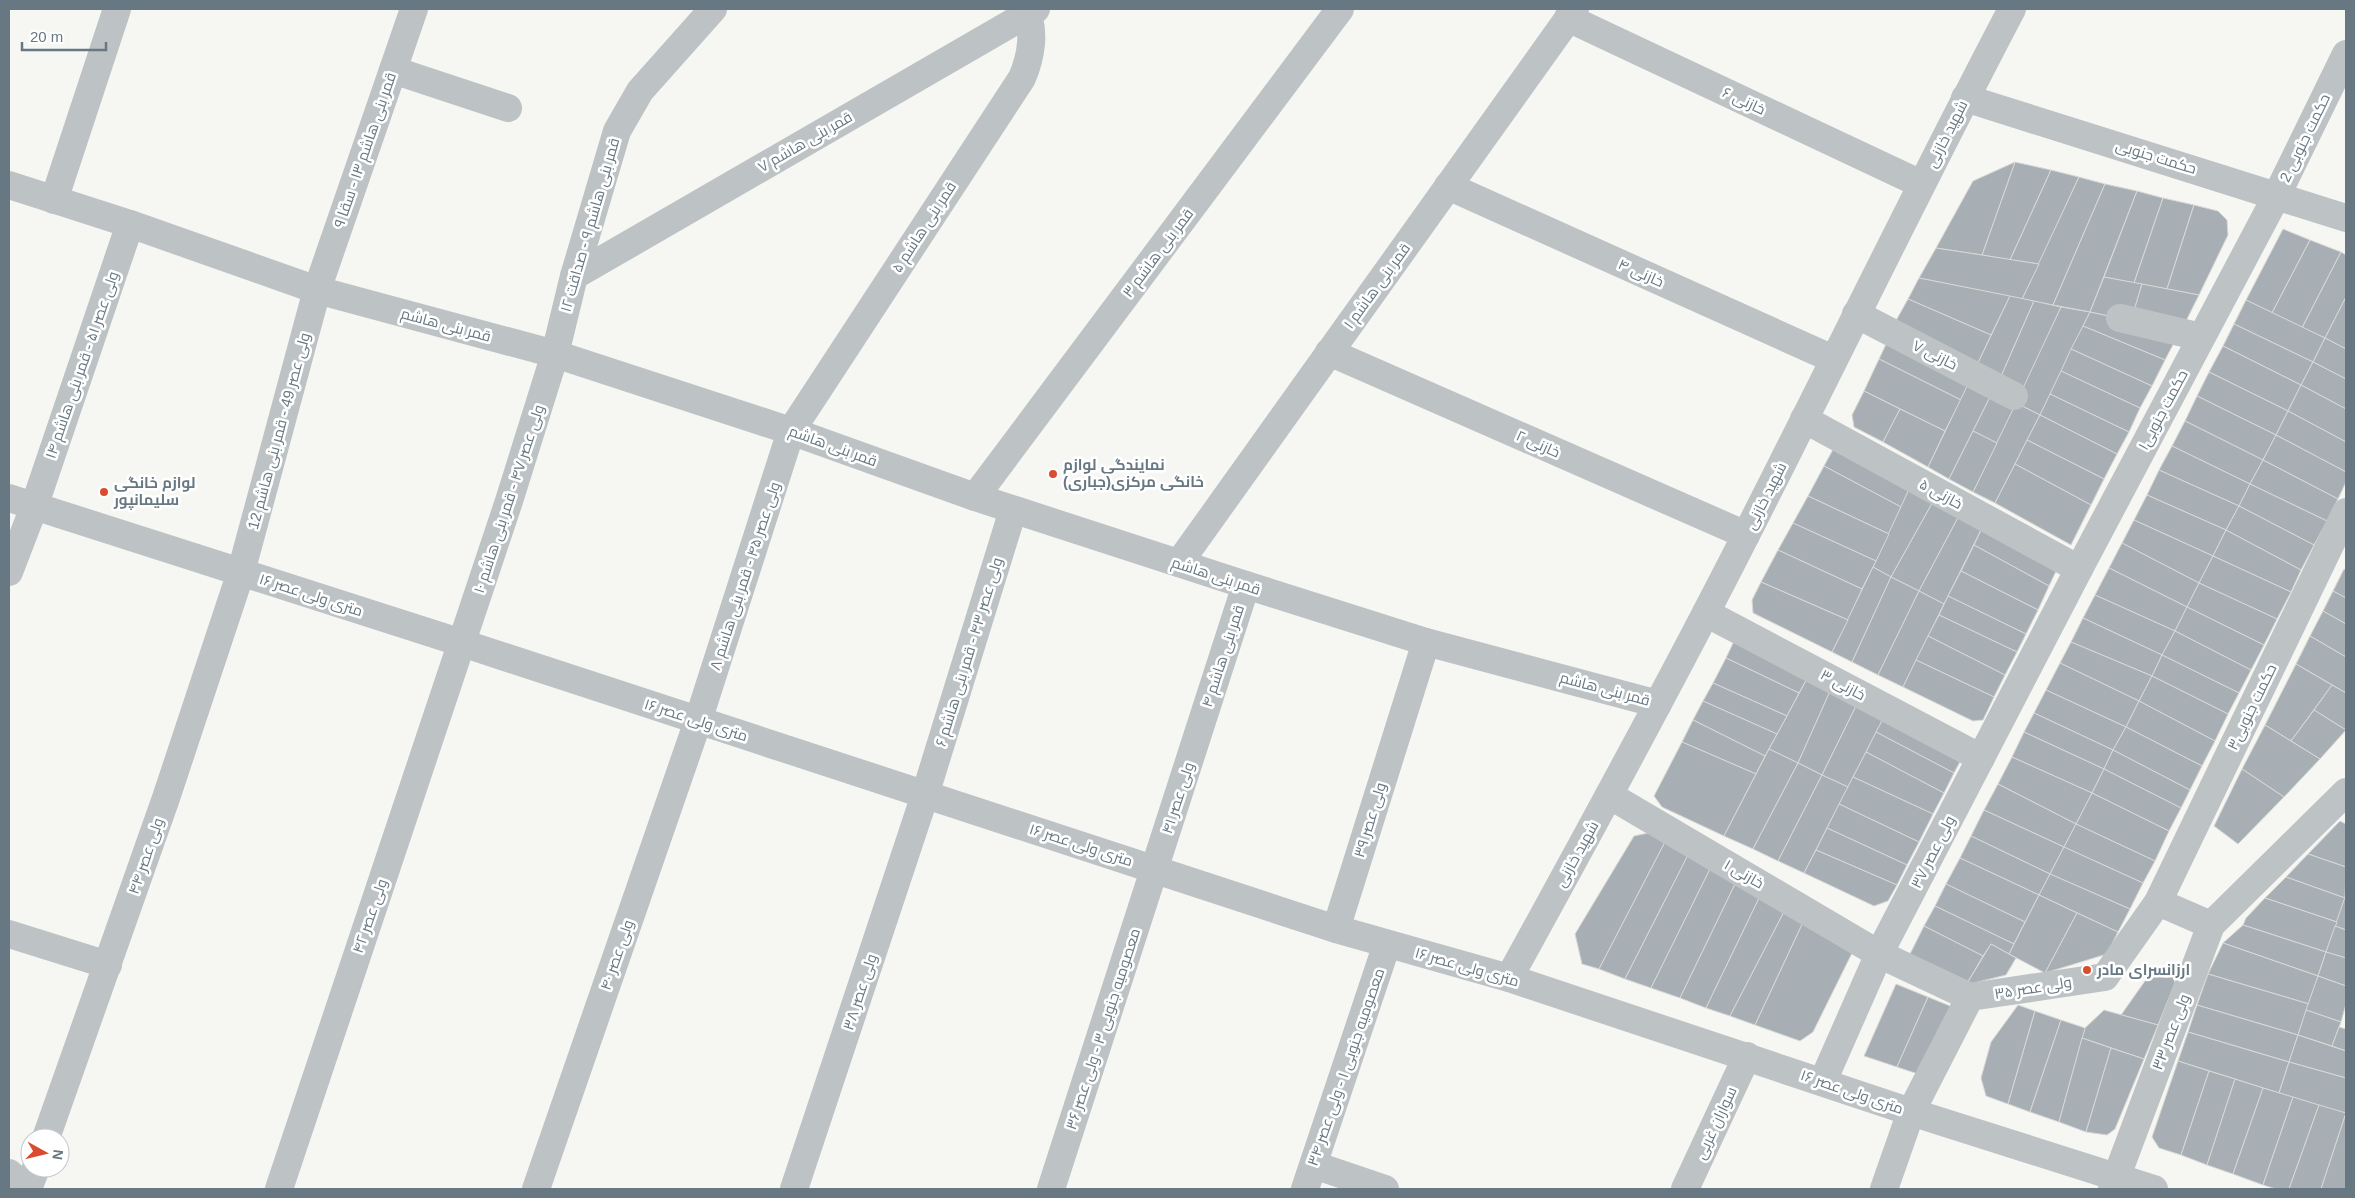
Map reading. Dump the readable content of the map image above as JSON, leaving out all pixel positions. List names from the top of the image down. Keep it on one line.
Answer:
{"streets":{"street":["خازنی ۶","شهید خازنی","حکمت جنوبی 2","قمر بنی هاشم ۷","قمر بنی هاشم ۱۳ - سقا ۹","حکمت جنوبی","قمر بنی هاشم ۹ - صداقت ۱۲","قمر بنی هاشم ۵","قمر بنی هاشم ۳","خازنی ۴","قمر بنی هاشم ۱","قمر بنی هاشم","خازنی ۷","ولی عصر ۵۱ - قمر بنی هاشم ۱۴","حکمت جنوبی۱","ولی عصر 49 - قمر بنی هاشم 12","خازنی ۲","خازنی ۵","ولی عصر ۴۷ - قمر بنی هاشم ۱۰","ولی عصر ۴۵ - قمر بنی هاشم ۸","۱۶ متری ولی عصر","ولی عصر ۴۳ - قمر بنی هاشم ۶","قمر بنی هاشم ۴","خازنی ۳","حکمت جنوبی۳","ولی عصر ۴۱","ولی عصر ۳۹","ولی عصر ۳۷","ولی عصر ۴۴","خازنی ۱","ولی عصر ۴۲","ولی عصر ۴۰","ولی عصر ۳۵","ولی عصر ۳۸","معصومیه جنوبی ۳ - ولی عصر ۳۶","ولی عصر ۳۳","معصومیه جنوبی ۱ - ولی عصر ۳۴","سواران غربی"]},"crossings":[["خازنی ۶","شهید خازنی"],["خازنی ۶","قمر بنی هاشم ۱"],["شهید خازنی","حکمت جنوبی"],["شهید خازنی","خازنی ۴"],["شهید خازنی","قمر بنی هاشم"],["شهید خازنی","خازنی ۷"],["شهید خازنی","خازنی ۲"],["شهید خازنی","خازنی ۵"],["شهید خازنی","۱۶ متری ولی عصر"],["شهید خازنی","خازنی ۳"],["شهید خازنی","خازنی ۱"],["حکمت جنوبی 2","حکمت جنوبی"],["حکمت جنوبی 2","حکمت جنوبی۱"],["قمر بنی هاشم ۷","قمر بنی هاشم ۹ - صداقت ۱۲"],["قمر بنی هاشم ۷","قمر بنی هاشم ۵"],["قمر بنی هاشم ۱۳ - سقا ۹","قمر بنی هاشم"],["قمر بنی هاشم ۱۳ - سقا ۹","ولی عصر 49 - قمر بنی هاشم 12"],["حکمت جنوبی","حکمت جنوبی۱"],["قمر بنی هاشم ۹ - صداقت ۱۲","قمر بنی هاشم"],["قمر بنی هاشم ۹ - صداقت ۱۲","ولی عصر ۴۷ - قمر بنی هاشم ۱۰"],["قمر بنی هاشم ۵","قمر بنی هاشم"],["قمر بنی هاشم ۵","ولی عصر ۴۵ - قمر بنی هاشم ۸"],["قمر بنی هاشم ۳","قمر بنی هاشم"],["خازنی ۴","قمر بنی هاشم ۱"],["قمر بنی هاشم ۱","قمر بنی هاشم"],["قمر بنی هاشم ۱","خازنی ۲"],["قمر بنی هاشم","ولی عصر ۵۱ - قمر بنی هاشم ۱۴"],["قمر بنی هاشم","ولی عصر 49 - قمر بنی هاشم 12"],["قمر بنی هاشم","ولی عصر ۴۷ - قمر بنی هاشم ۱۰"],["قمر بنی هاشم","ولی عصر ۴۵ - قمر بنی هاشم ۸"],["قمر بنی هاشم","ولی عصر ۴۳ - قمر بنی هاشم ۶"],["قمر بنی هاشم","قمر بنی هاشم ۴"],["قمر بنی هاشم","ولی عصر ۳۹"],["ولی عصر ۵۱ - قمر بنی هاشم ۱۴","۱۶ متری ولی عصر"],["حکمت جنوبی۱","خازنی ۵"],["حکمت جنوبی۱","ولی عصر ۳۷"],["ولی عصر 49 - قمر بنی هاشم 12","۱۶ متری ولی عصر"],["ولی عصر 49 - قمر بنی هاشم 12","ولی عصر ۴۴"],["ولی عصر ۴۷ - قمر بنی هاشم ۱۰","۱۶ متری ولی عصر"],["ولی عصر ۴۷ - قمر بنی هاشم ۱۰","ولی عصر ۴۲"],["ولی عصر ۴۵ - قمر بنی هاشم ۸","۱۶ متری ولی عصر"],["ولی عصر ۴۵ - قمر بنی هاشم ۸","ولی عصر ۴۰"],["۱۶ متری ولی عصر","ولی عصر ۴۳ - قمر بنی هاشم ۶"],["۱۶ متری ولی عصر","ولی عصر ۴۱"],["۱۶ متری ولی عصر","ولی عصر ۳۹"],["۱۶ متری ولی عصر","ولی عصر ۳۷"],["۱۶ متری ولی عصر","ولی عصر ۴۴"],["۱۶ متری ولی عصر","ولی عصر ۴۲"],["۱۶ متری ولی عصر","ولی عصر ۴۰"],["۱۶ متری ولی عصر","ولی عصر ۳۸"],["۱۶ متری ولی عصر","معصومیه جنوبی ۳ - ولی عصر ۳۶"],["۱۶ متری ولی عصر","ولی عصر ۳۳"],["۱۶ متری ولی عصر","معصومیه جنوبی ۱ - ولی عصر ۳۴"],["۱۶ متری ولی عصر","سواران غربی"],["ولی عصر ۴۳ - قمر بنی هاشم ۶","ولی عصر ۳۸"],["قمر بنی هاشم ۴","ولی عصر ۴۱"],["خازنی ۳","ولی عصر ۳۷"],["حکمت جنوبی۳","ولی عصر ۳۵"],["ولی عصر ۴۱","معصومیه جنوبی ۳ - ولی عصر ۳۶"],["ولی عصر ۳۷","خازنی ۱"],["خازنی ۱","ولی عصر ۳۵"]],"places":["نمایندگی لوازم خانگی مرکزی(جباری)","لوازم خانگی سلیمانپور","ارزانسرای مادر"],"scale_bar":"20 m","north":"right"}
